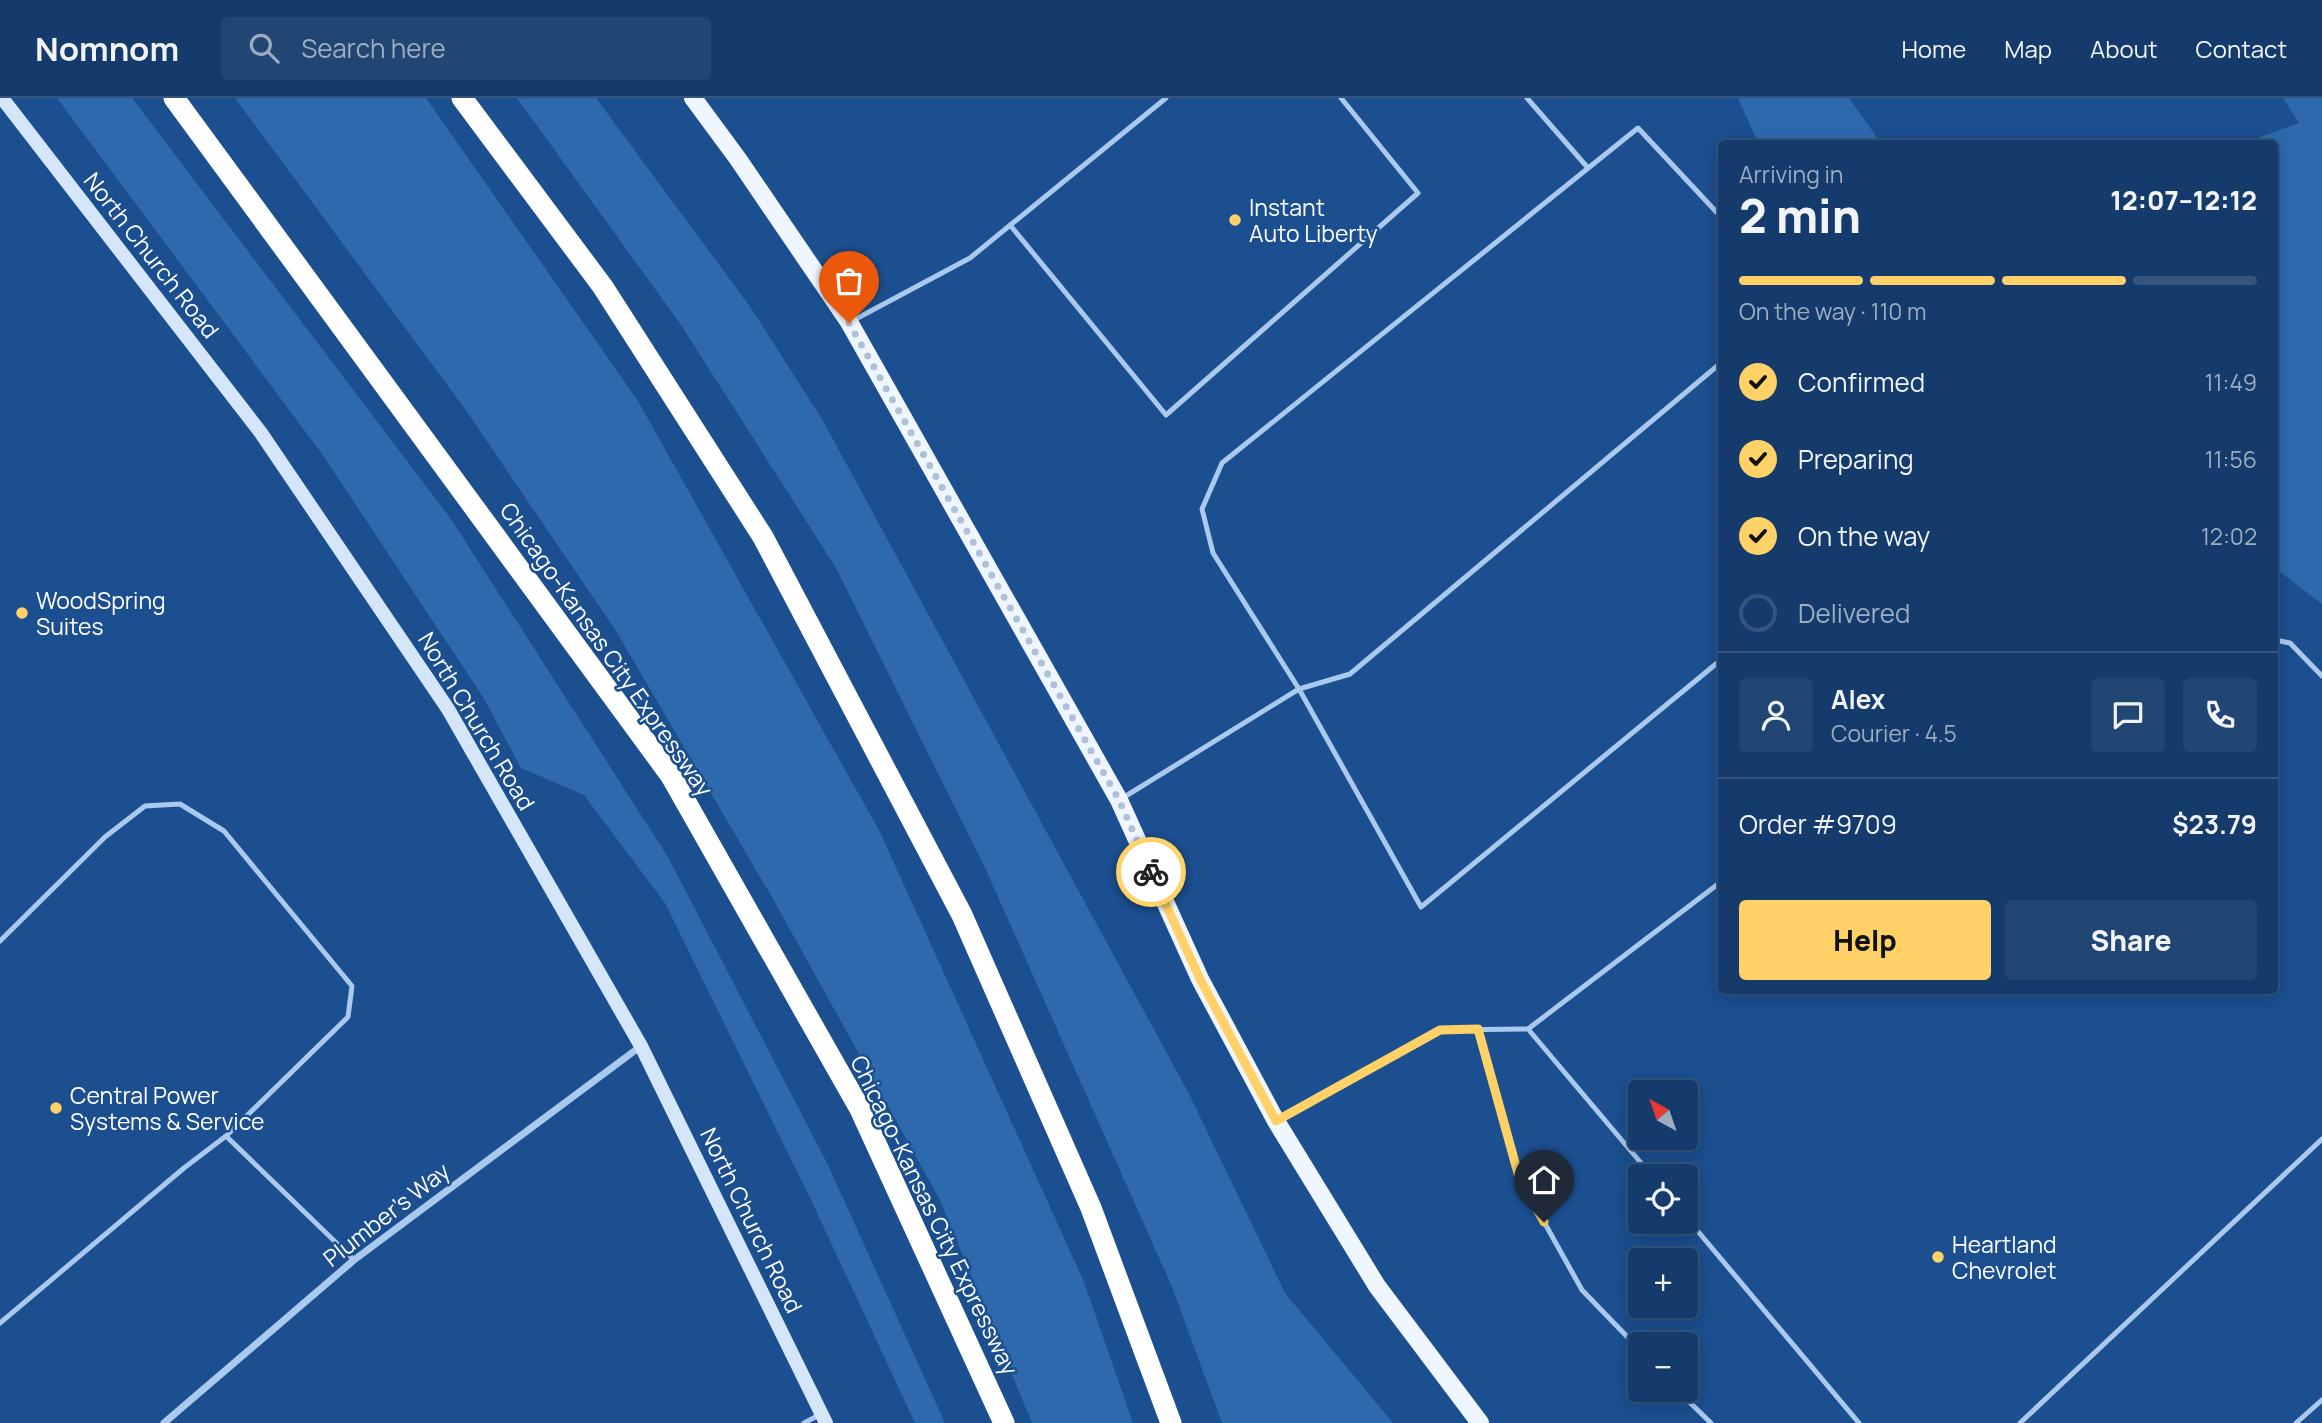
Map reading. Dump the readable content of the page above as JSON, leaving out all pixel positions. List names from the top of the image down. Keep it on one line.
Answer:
{"streets":{"highway":["Chicago-Kansas City Expressway"],"main road":["North Church Road"],"street":["Plumber's Way"]},"crossings":[["North Church Road","Plumber's Way"]],"places":["Instant Auto Liberty","WoodSpring Suites","Central Power Systems & Service","Heartland Chevrolet"],"north":"top left","page":{"header":"Nomnom","search":"Search here","nav":["Home","Map","About","Contact"],"heading":["2 min","Arriving in","12:07–12:12"],"panel":["Alex","Courier · 4.5","Order #9709","$23.79"],"bar":"On the way · 110 m","list":[["Confirmed","11:49"],["Preparing","11:56"],["On the way","12:02"],"Delivered"],"buttons":["Help","Share"],"map_buttons":["+","−"]}}
